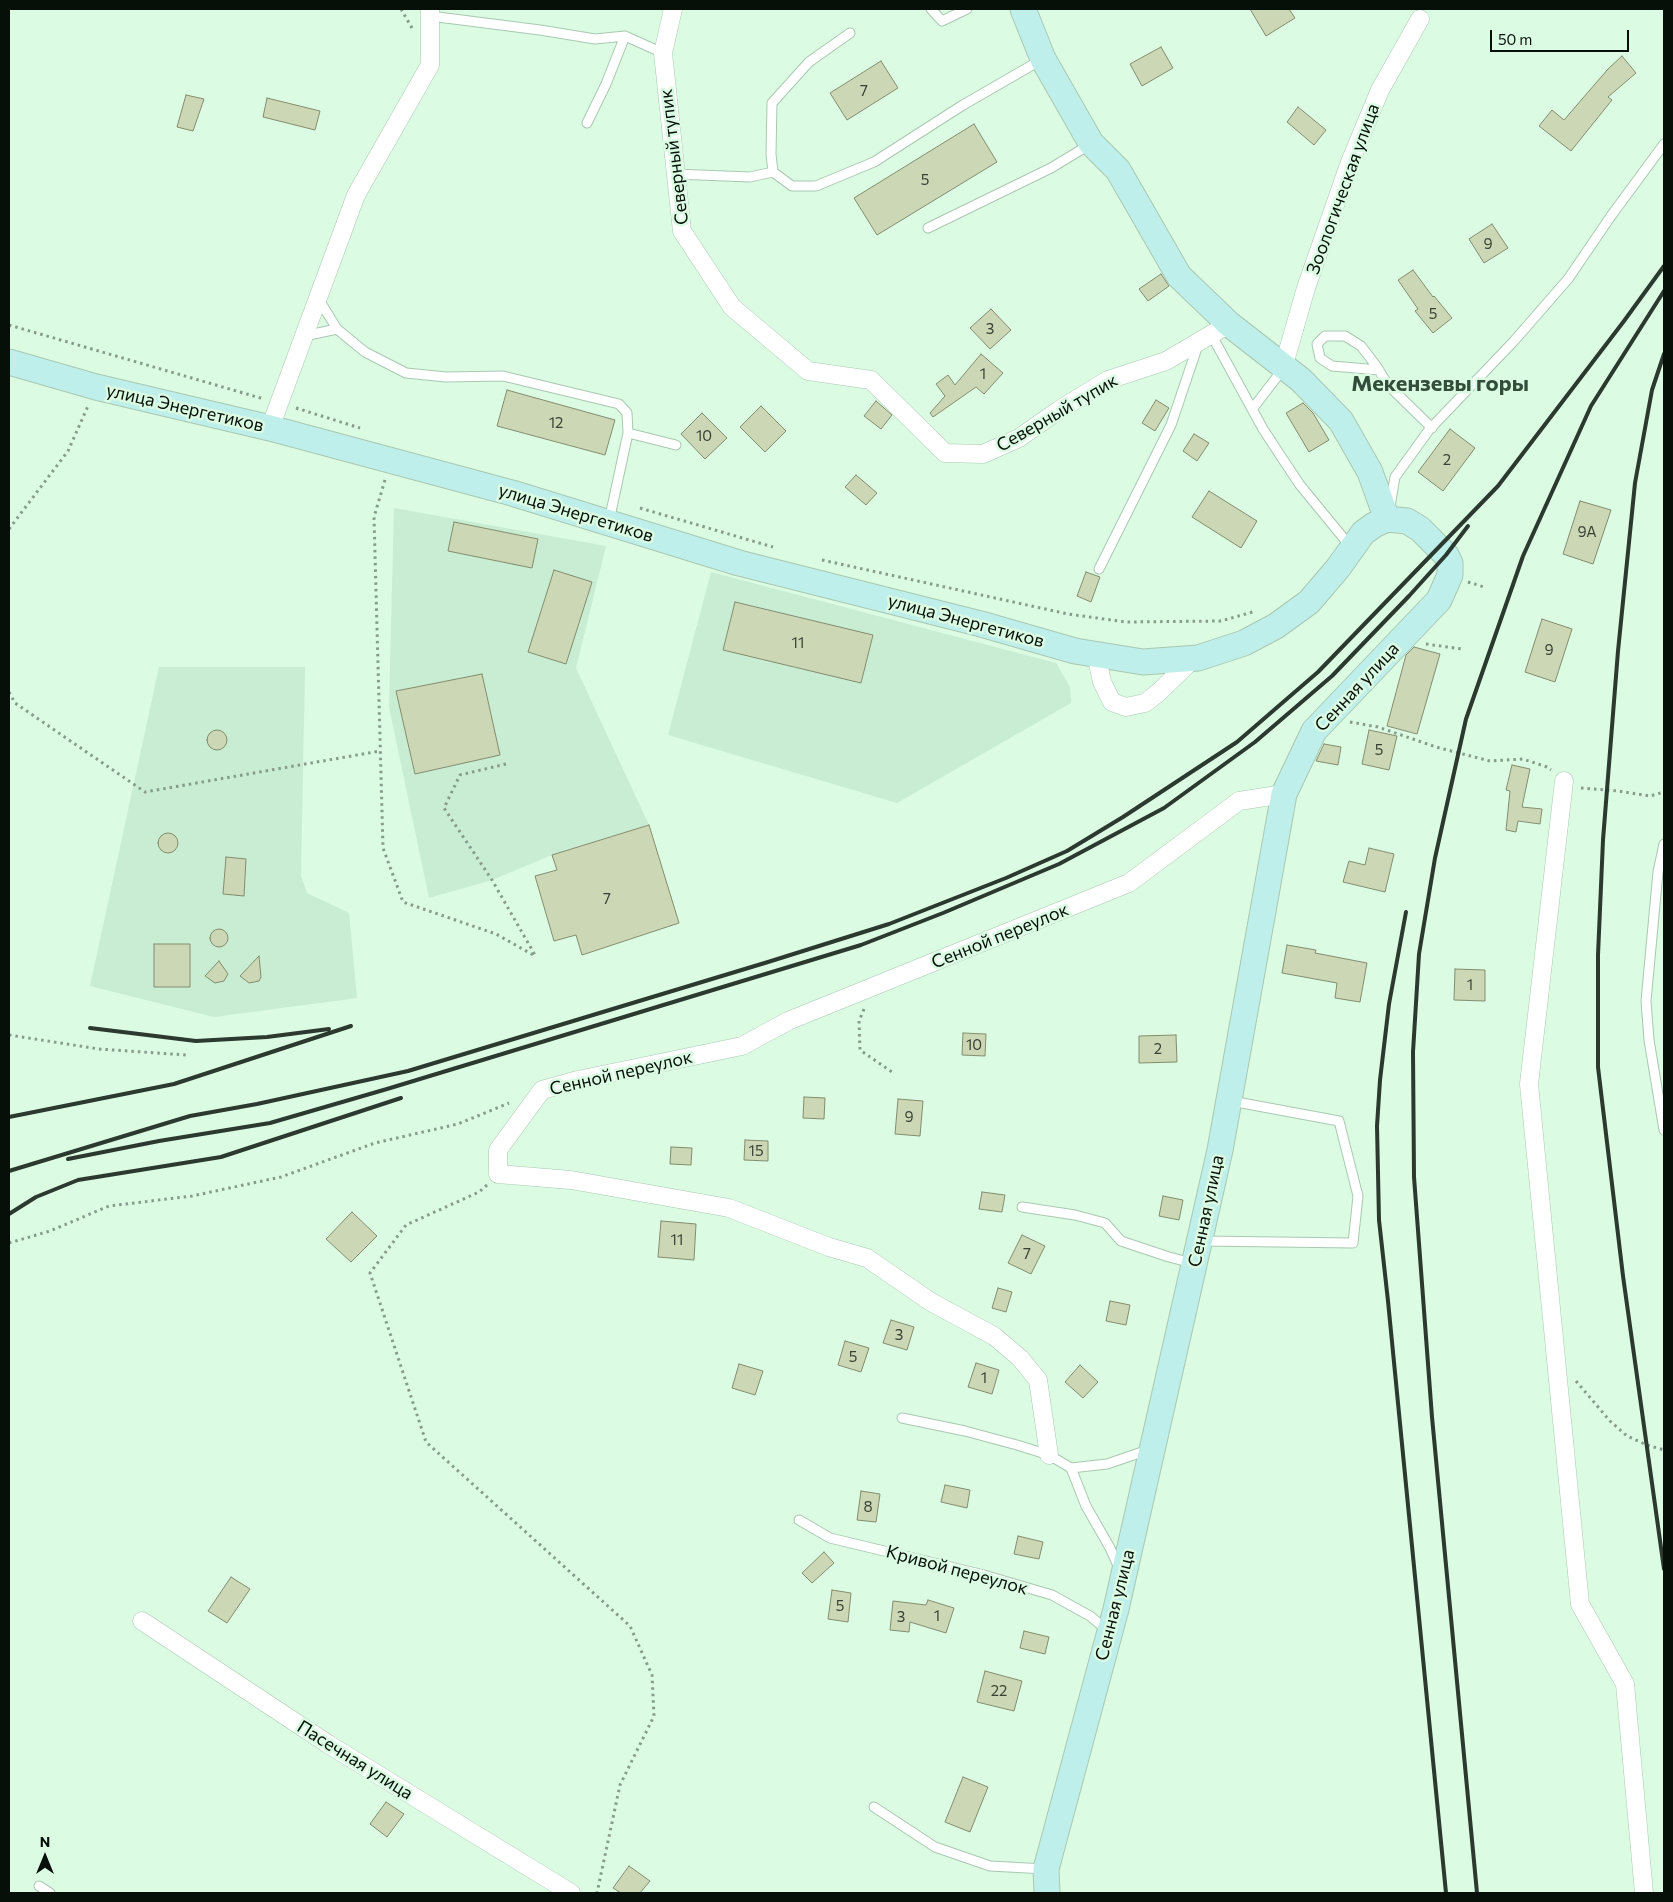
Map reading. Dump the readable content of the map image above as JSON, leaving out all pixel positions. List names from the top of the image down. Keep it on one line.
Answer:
{"streets":{"main road":["улица Энергетиков","Сенная улица"],"street":["Северный тупик","Зоологическая улица","Сенной переулок","Пасечная улица"],"lane":["Кривой переулок"]},"crossings":[["улица Энергетиков","Сенная улица"],["Сенная улица","Сенной переулок"],["Сенная улица","Кривой переулок"]],"districts":["Мекензевы горы"],"house_numbers":["7","5","9","5","3","1","12","10","2","9А","11","9","5","7","1","10","2","9","15","11","7","3","5","1","8","5","1","3","22"],"scale_bar":"50 m","north":"top"}
